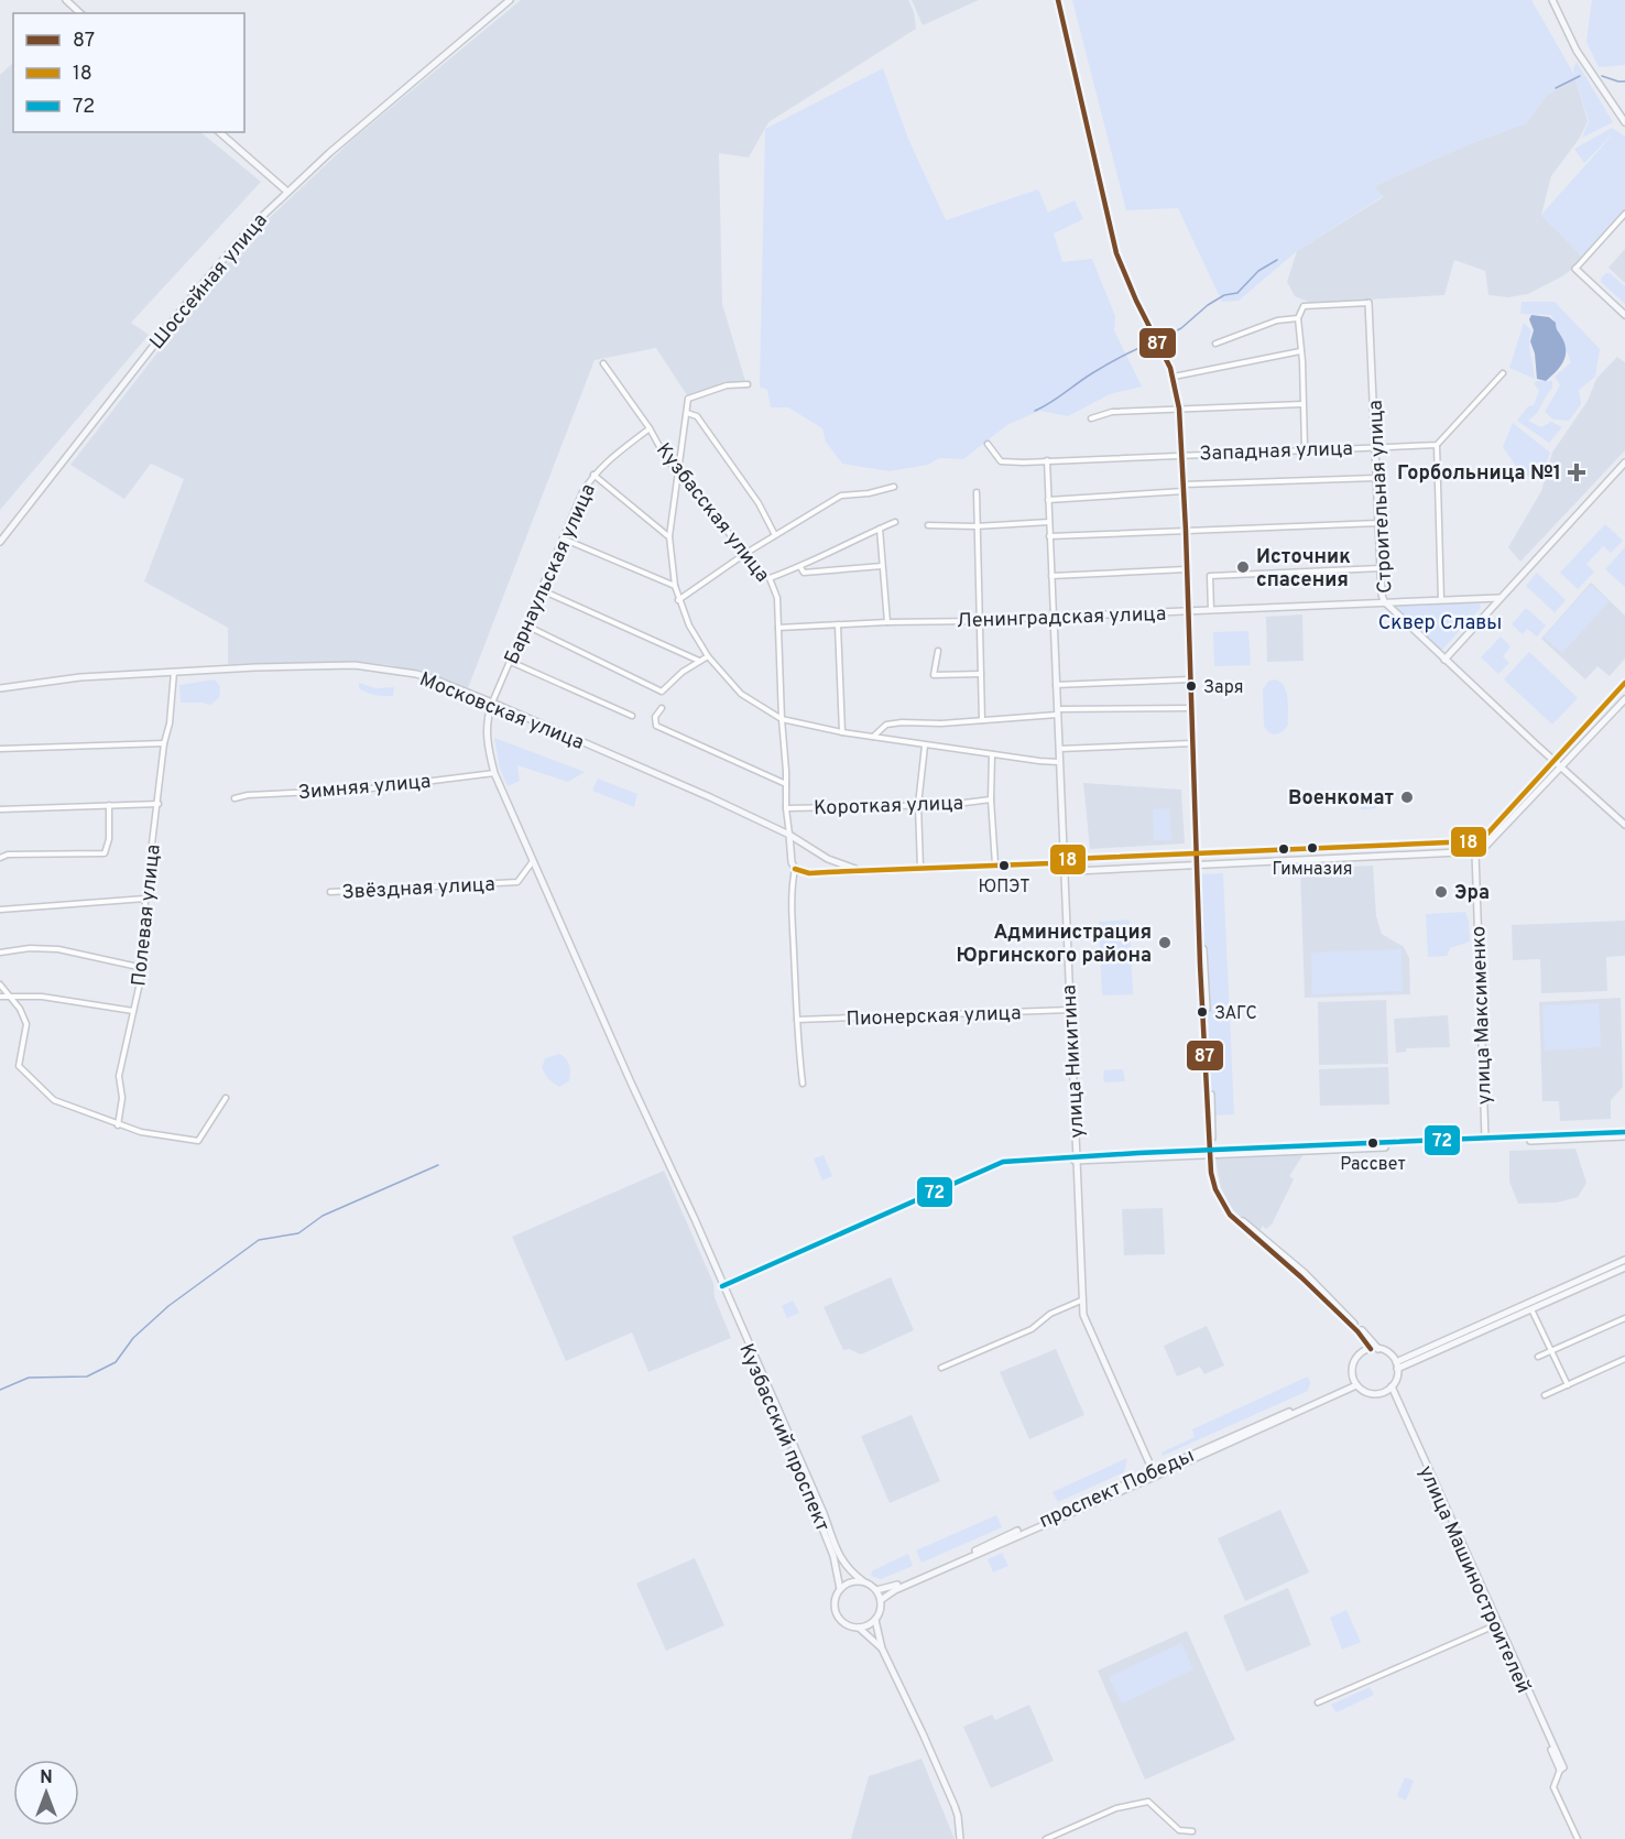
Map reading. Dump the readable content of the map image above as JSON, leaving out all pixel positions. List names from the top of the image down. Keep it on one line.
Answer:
{"streets":{"main road":["Шоссейная улица","Строительная улица","Ленинградская улица","Московская улица","улица Максименко","улица Никитина","Кузбасский проспект","проспект Победы","улица Машиностроителей"],"street":["Западная улица","Кузбасская улица","Барнаульская улица","Зимняя улица","Короткая улица","Звёздная улица","Полевая улица","Пионерская улица"]},"crossings":[["Западная улица","Строительная улица"],["Строительная улица","Ленинградская улица"],["Кузбасская улица","Барнаульская улица"],["Кузбасская улица","Ленинградская улица"],["Кузбасская улица","Московская улица"],["Кузбасская улица","Короткая улица"],["Барнаульская улица","Московская улица"],["Московская улица","Полевая улица"],["Московская улица","улица Максименко"],["Московская улица","улица Никитина"],["Пионерская улица","улица Никитина"],["улица Никитина","проспект Победы"],["Кузбасский проспект","проспект Победы"],["проспект Победы","улица Машиностроителей"]],"parks":["Сквер Славы"],"places":{"health":["Горбольница №1"],"other":["Источник спасения","Заря","Военкомат","Гимназия","ЮПЭТ","Эра","Администрация Юргинского района","ЗАГС","Рассвет"]},"lines":["transit line 87","transit line 18","transit line 72"],"legend":["87","18","72"],"north":"top"}
